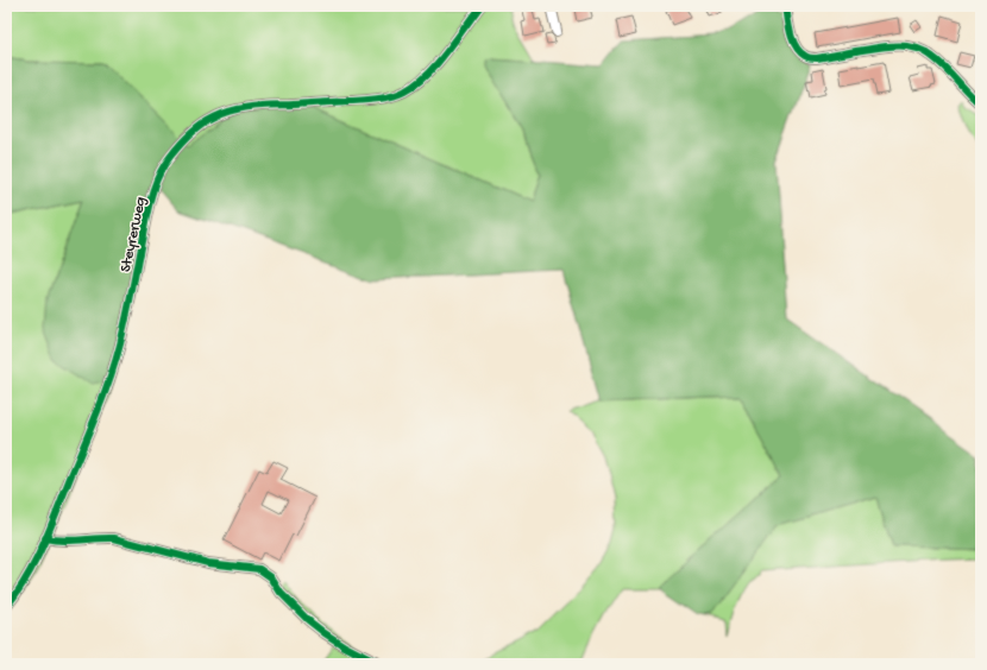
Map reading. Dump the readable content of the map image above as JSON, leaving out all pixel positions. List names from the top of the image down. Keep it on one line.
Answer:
{"streets":{"street":["Steyrerweg"]}}
